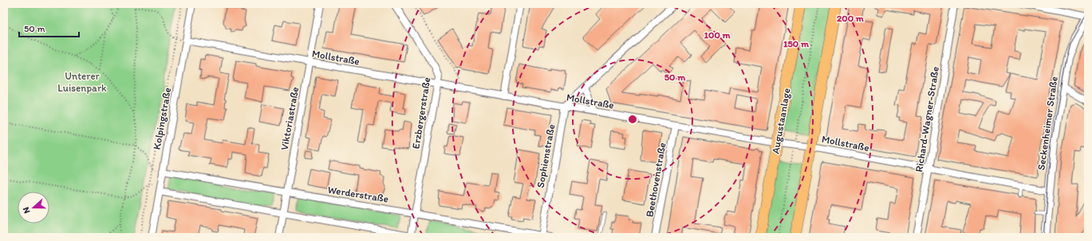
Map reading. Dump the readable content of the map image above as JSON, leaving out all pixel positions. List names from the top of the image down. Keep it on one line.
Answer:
{"streets":{"main road":["Augustaanlage"],"street":["Mollstraße","Erzbergerstraße","Kolpingstraße","Viktoriastraße","Richard-Wagner-Straße","Seckenheimer Straße","Sophienstraße","Beethovenstraße","Werderstraße"]},"crossings":[["Mollstraße","Erzbergerstraße"],["Mollstraße","Kolpingstraße"],["Mollstraße","Viktoriastraße"],["Mollstraße","Richard-Wagner-Straße"],["Mollstraße","Augustaanlage"],["Mollstraße","Seckenheimer Straße"],["Mollstraße","Sophienstraße"],["Mollstraße","Beethovenstraße"],["Erzbergerstraße","Werderstraße"],["Kolpingstraße","Werderstraße"],["Viktoriastraße","Werderstraße"],["Sophienstraße","Werderstraße"]],"parks":["Unterer Luisenpark"],"scale_bar":"50 m","north":"left","rings":["200 m","100 m","150 m","50 m"]}
